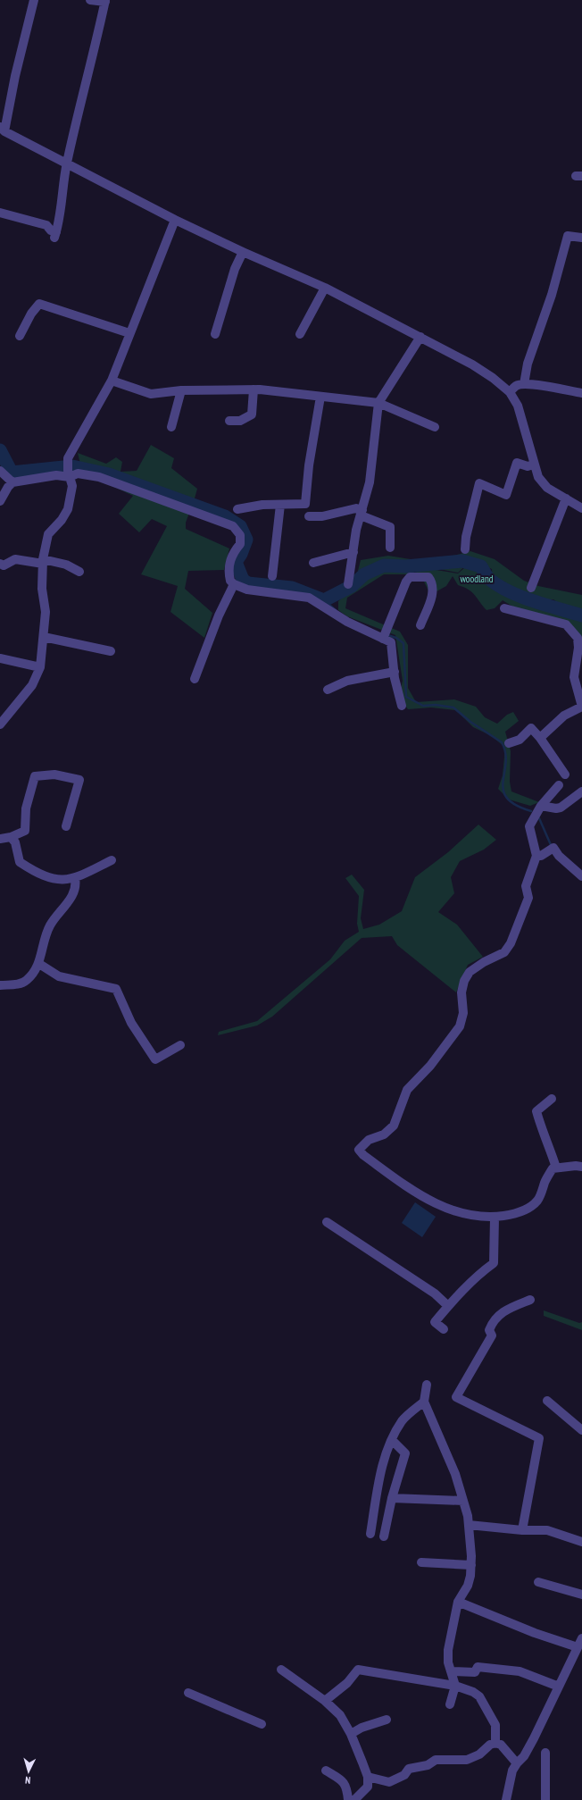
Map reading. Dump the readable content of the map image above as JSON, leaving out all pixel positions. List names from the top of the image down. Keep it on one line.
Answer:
{"parks":["woodland"],"north":"bottom"}
